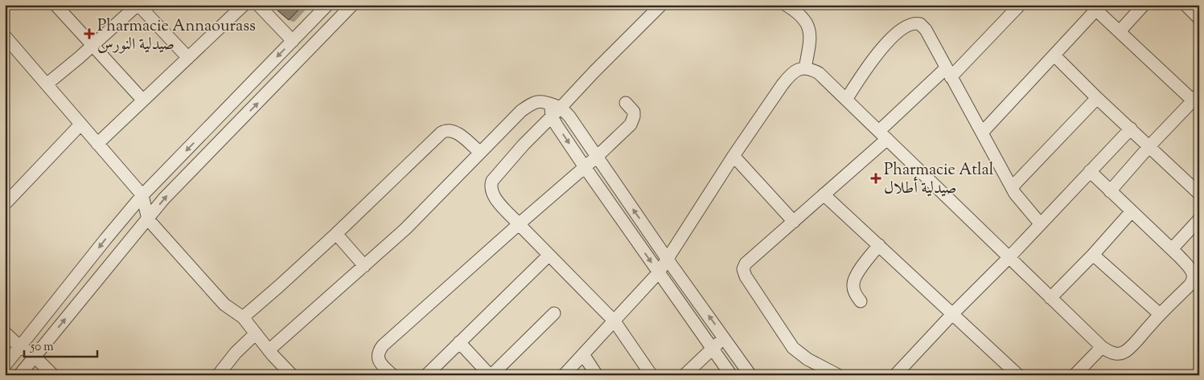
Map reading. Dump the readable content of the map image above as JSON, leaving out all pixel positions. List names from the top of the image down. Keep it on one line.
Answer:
{"places":{"health":["Pharmacie Annaourass صيدلية النورس","Pharmacie Atlal صيدلية أطلال"]},"scale_bar":"50 m"}
